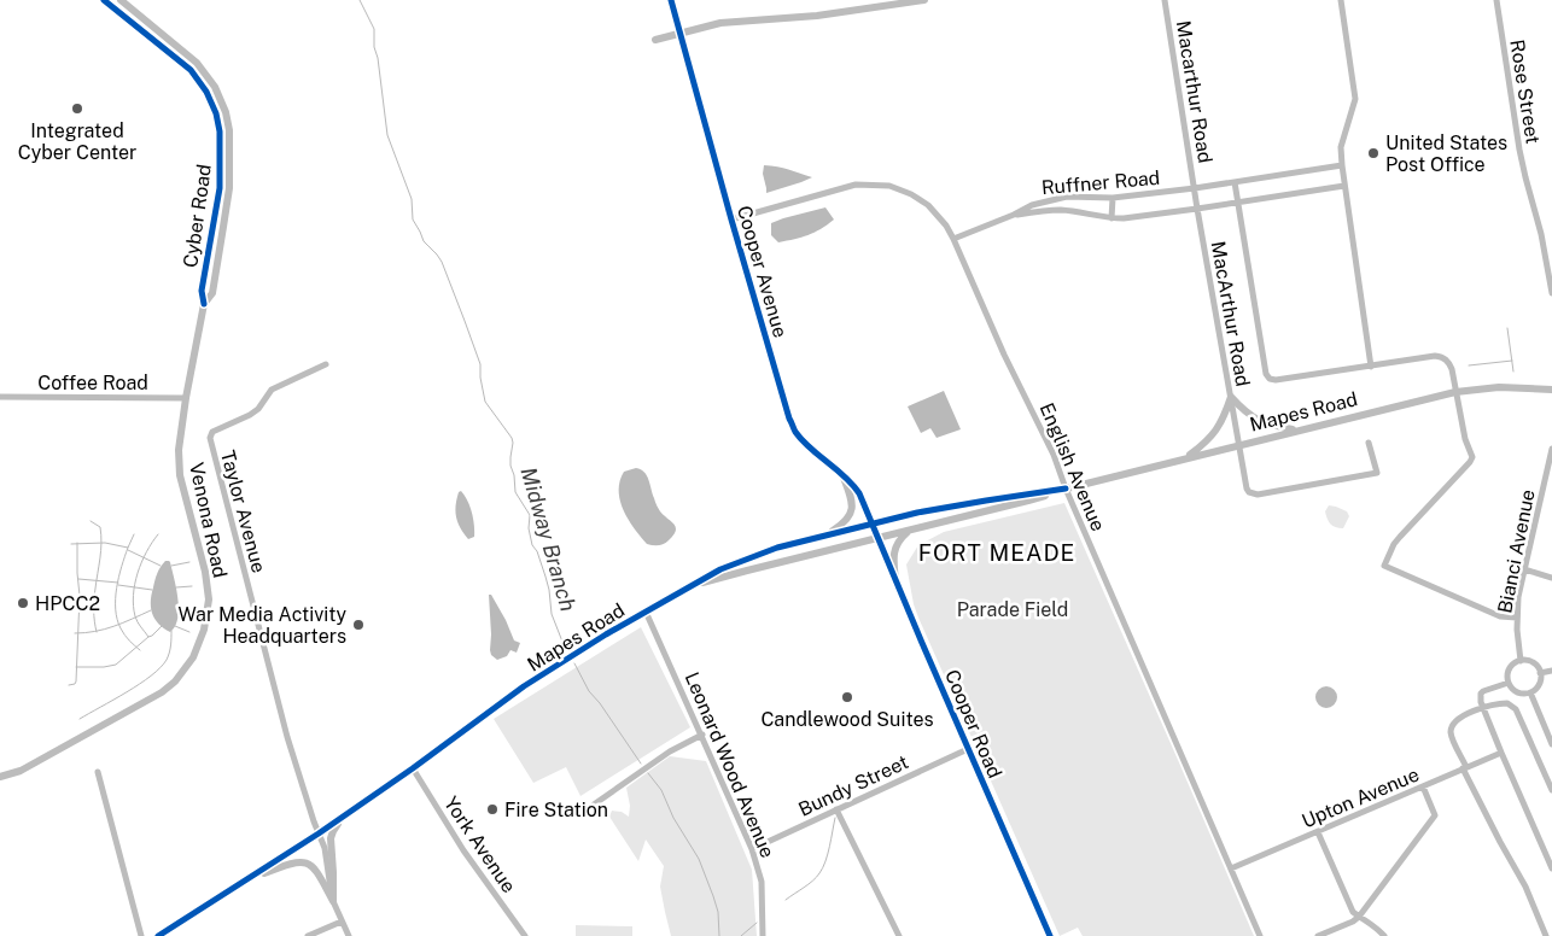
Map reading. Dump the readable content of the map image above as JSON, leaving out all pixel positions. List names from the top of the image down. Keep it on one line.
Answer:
{"streets":{"street":["Macarthur Road","Rose Street","Ruffner Road","Cyber Road","Cooper Avenue","MacArthur Road","Coffee Road","Mapes Road","English Avenue","Taylor Avenue","Venona Road","Bianci Avenue","Cooper Road","Leonard Wood Avenue","Bundy Street","Upton Avenue","York Avenue"]},"crossings":[["Macarthur Road","Ruffner Road"],["Macarthur Road","MacArthur Road"],["Ruffner Road","MacArthur Road"],["Ruffner Road","English Avenue"],["Cyber Road","Venona Road"],["Cooper Avenue","Mapes Road"],["Cooper Avenue","English Avenue"],["Cooper Avenue","Cooper Road"],["MacArthur Road","Mapes Road"],["Coffee Road","Venona Road"],["Mapes Road","English Avenue"],["Mapes Road","Taylor Avenue"],["Mapes Road","Cooper Road"],["Mapes Road","Leonard Wood Avenue"],["Mapes Road","York Avenue"],["English Avenue","Upton Avenue"],["Cooper Road","Bundy Street"],["Leonard Wood Avenue","Bundy Street"]],"districts":["FORT MEADE"],"water":["Midway Branch"],"parks":["Parade Field"],"places":["Integrated Cyber Center","United States Post Office","HPCC2","War Media Activity Headquarters","Candlewood Suites","Fire Station"]}
